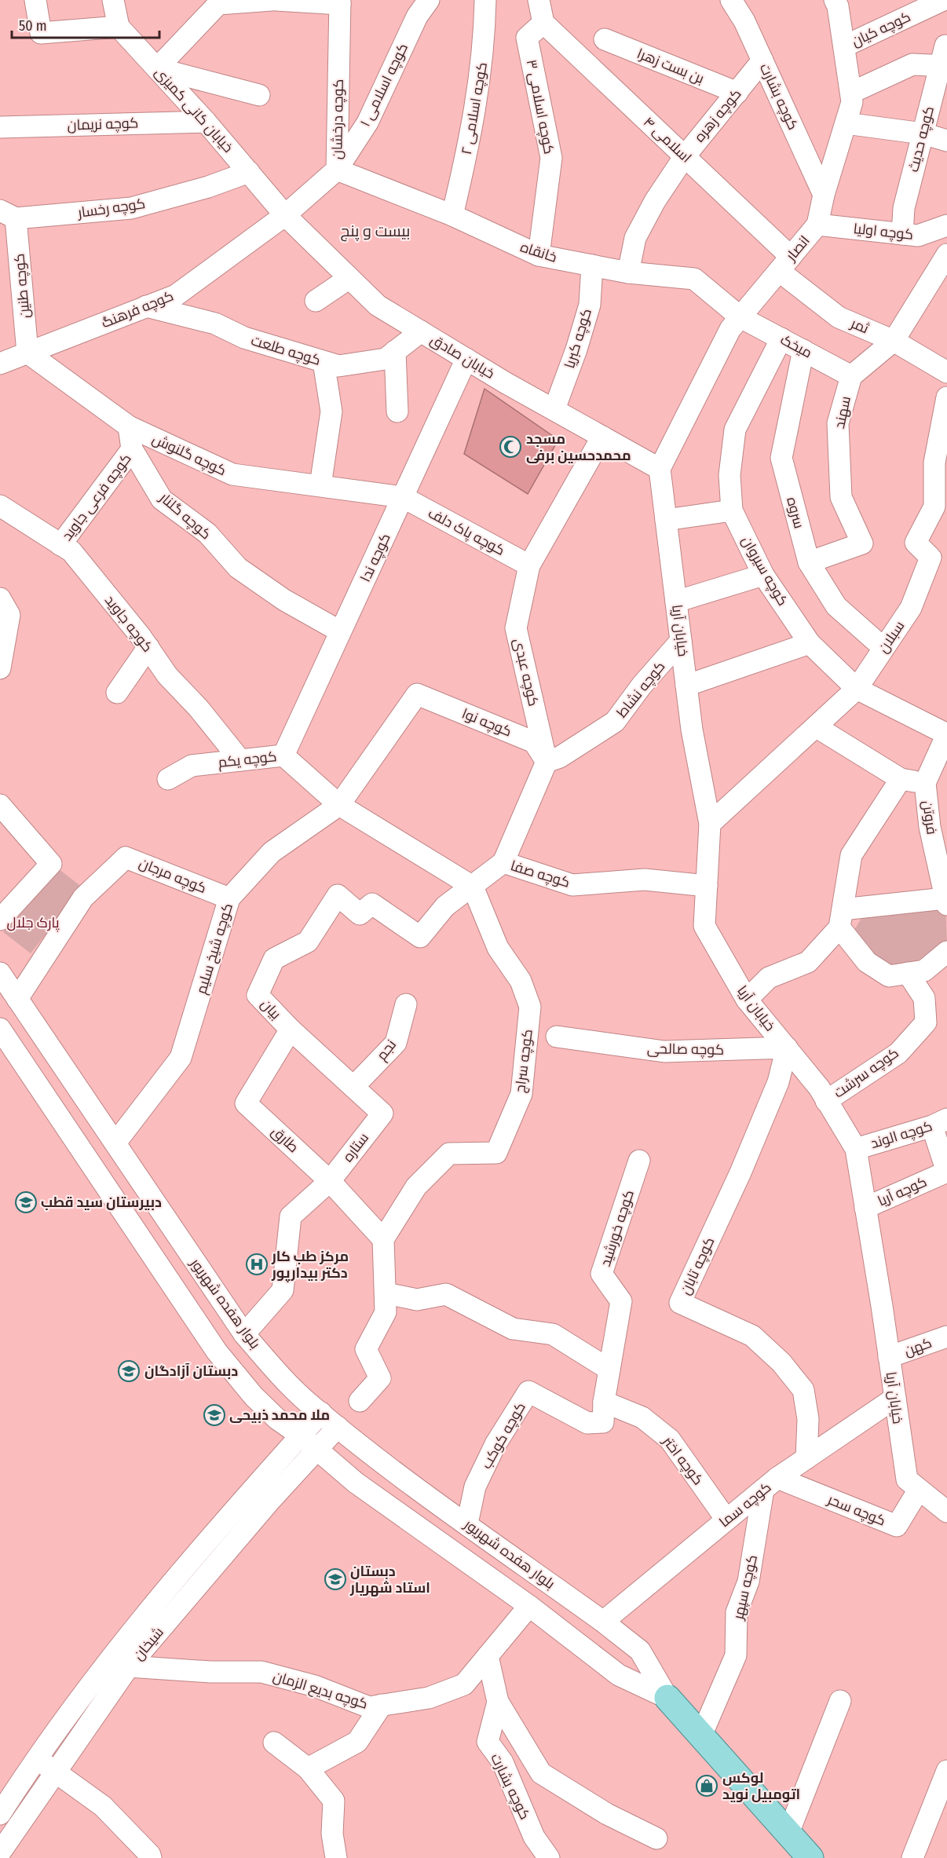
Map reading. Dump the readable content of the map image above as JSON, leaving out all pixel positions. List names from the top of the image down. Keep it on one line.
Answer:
{"streets":{"main road":["بلوار هفده شهریور"],"street":["کوچه کیان","بن بست زهرا","کوچه اسلامی ۱","کوچه بشارت","کوچه اسلامی ۳","کوچه اسلامی ۲","خیابان کانی کمیزی","کوچه زهره","کوچه درخشان","کوچه نریمان","کوچه حدیث","اسلامی ۴","کوچه رخسار","کوچه اولیا","انصار","خانقاه","کوچه طنین","کوچه فرهنگ","ثمر","کوچه کبریا","میخک","کوچه طلعت","خیابان صادق","سهند","کوچه گلنوش","کوچه فرعی جاوید","سروه","کوچه گلنار","کوچه پاک دلف","کوچه ندا","کوچه سیروان","کوچه جاوید","خیابان آریا","سبلان","کوچه عبدی","کوچه نشاط","کوچه نوا","کوچه یکم","فروتن","کوچه صفا","کوچه مرجان","کوچه شیخ سلیم","بیان","کوچه صالحی","نجم","کوچه سراج","کوچه سرشت","کوچه الوند","طارق","ستاره","کوچه آریا","کوچه خورشید","کوچه تابان","کهن","کوچه کوکب","کوچه اختر","کوچه سما","کوچه سحر","کوچه سپهر","شیخان","کوچه بدیع الزمان"]},"crossings":[["کوچه کیان","انصار"],["بن بست زهرا","کوچه زهره"],["کوچه اسلامی ۱","کوچه درخشان"],["کوچه اسلامی ۱","خانقاه"],["کوچه بشارت","کوچه زهره"],["کوچه بشارت","انصار"],["کوچه بشارت","کوچه بدیع الزمان"],["کوچه اسلامی ۳","اسلامی ۴"],["کوچه اسلامی ۳","خانقاه"],["کوچه اسلامی ۲","خانقاه"],["خیابان کانی کمیزی","کوچه درخشان"],["خیابان کانی کمیزی","کوچه نریمان"],["خیابان کانی کمیزی","کوچه رخسار"],["خیابان کانی کمیزی","کوچه فرهنگ"],["خیابان کانی کمیزی","خیابان صادق"],["کوچه زهره","اسلامی ۴"],["کوچه زهره","خانقاه"],["کوچه درخشان","خانقاه"],["کوچه درخشان","کوچه فرهنگ"],["کوچه درخشان","خیابان صادق"],["کوچه حدیث","کوچه اولیا"],["اسلامی ۴","انصار"],["اسلامی ۴","ثمر"],["کوچه رخسار","کوچه طنین"],["کوچه اولیا","انصار"],["انصار","خانقاه"],["انصار","ثمر"],["انصار","میخک"],["انصار","خیابان صادق"],["انصار","خیابان آریا"],["خانقاه","کوچه کبریا"],["خانقاه","میخک"],["کوچه طنین","کوچه فرهنگ"],["کوچه طنین","کوچه گلنوش"],["کوچه فرهنگ","کوچه طلعت"],["کوچه فرهنگ","خیابان صادق"],["کوچه فرهنگ","کوچه گلنوش"],["ثمر","سهند"],["کوچه کبریا","خیابان صادق"],["میخک","سهند"],["میخک","سروه"],["میخک","کوچه سیروان"],["کوچه طلعت","خیابان صادق"],["خیابان صادق","کوچه ندا"],["خیابان صادق","خیابان آریا"],["خیابان صادق","کوچه عبدی"],["سهند","سروه"],["کوچه گلنوش","کوچه گلنار"],["کوچه گلنوش","کوچه پاک دلف"],["کوچه گلنوش","کوچه ندا"],["کوچه فرعی جاوید","کوچه گلنار"],["کوچه فرعی جاوید","کوچه جاوید"],["سروه","سبلان"],["کوچه گلنار","کوچه ندا"],["کوچه پاک دلف","کوچه ندا"],["کوچه پاک دلف","کوچه عبدی"],["کوچه ندا","کوچه یکم"],["کوچه سیروان","سبلان"],["کوچه سیروان","فروتن"],["کوچه جاوید","کوچه یکم"],["خیابان آریا","سبلان"],["خیابان آریا","کوچه نشاط"],["خیابان آریا","کوچه صفا"],["خیابان آریا","کوچه صالحی"],["خیابان آریا","کوچه سرشت"],["خیابان آریا","کوچه الوند"],["خیابان آریا","کوچه آریا"],["خیابان آریا","کوچه تابان"],["خیابان آریا","کهن"],["خیابان آریا","کوچه سما"],["خیابان آریا","کوچه سحر"],["کوچه عبدی","کوچه نشاط"],["کوچه عبدی","کوچه نوا"],["کوچه نشاط","کوچه نوا"],["کوچه نوا","کوچه شیخ سلیم"],["کوچه یکم","کوچه شیخ سلیم"],["کوچه صفا","بیان"],["کوچه صفا","کوچه سراج"],["کوچه مرجان","کوچه شیخ سلیم"],["کوچه مرجان","بلوار هفده شهریور"],["کوچه شیخ سلیم","بلوار هفده شهریور"],["بیان","نجم"],["بیان","طارق"],["بیان","ستاره"],["کوچه صالحی","کوچه تابان"],["کوچه سراج","طارق"],["کوچه الوند","کوچه آریا"],["طارق","ستاره"],["ستاره","بلوار هفده شهریور"],["کوچه خورشید","کوچه کوکب"],["کوچه خورشید","کوچه اختر"],["کوچه تابان","کوچه سما"],["بلوار هفده شهریور","کوچه کوکب"],["بلوار هفده شهریور","کوچه سما"],["بلوار هفده شهریور","کوچه سپهر"],["بلوار هفده شهریور","شیخان"],["بلوار هفده شهریور","کوچه بدیع الزمان"],["کوچه کوکب","کوچه اختر"],["کوچه اختر","کوچه سما"],["کوچه سما","کوچه سحر"],["کوچه سما","کوچه سپهر"],["کوچه سحر","کوچه سپهر"],["شیخان","کوچه بدیع الزمان"]],"districts":["بیست و پنج"],"parks":["پارک جلال"],"places":{"mosque":["مسجد محمدحسین برفی"],"school or university":["دبیرستان سید قطب","دبستان آزادگان","ملا محمد ذبیحی","دبستان استاد شهریار"],"hospital":["مرکز طب کار دکتر بیدارپور"],"shop":["لوکس اتومبیل نوید"]},"scale_bar":"50 m"}
